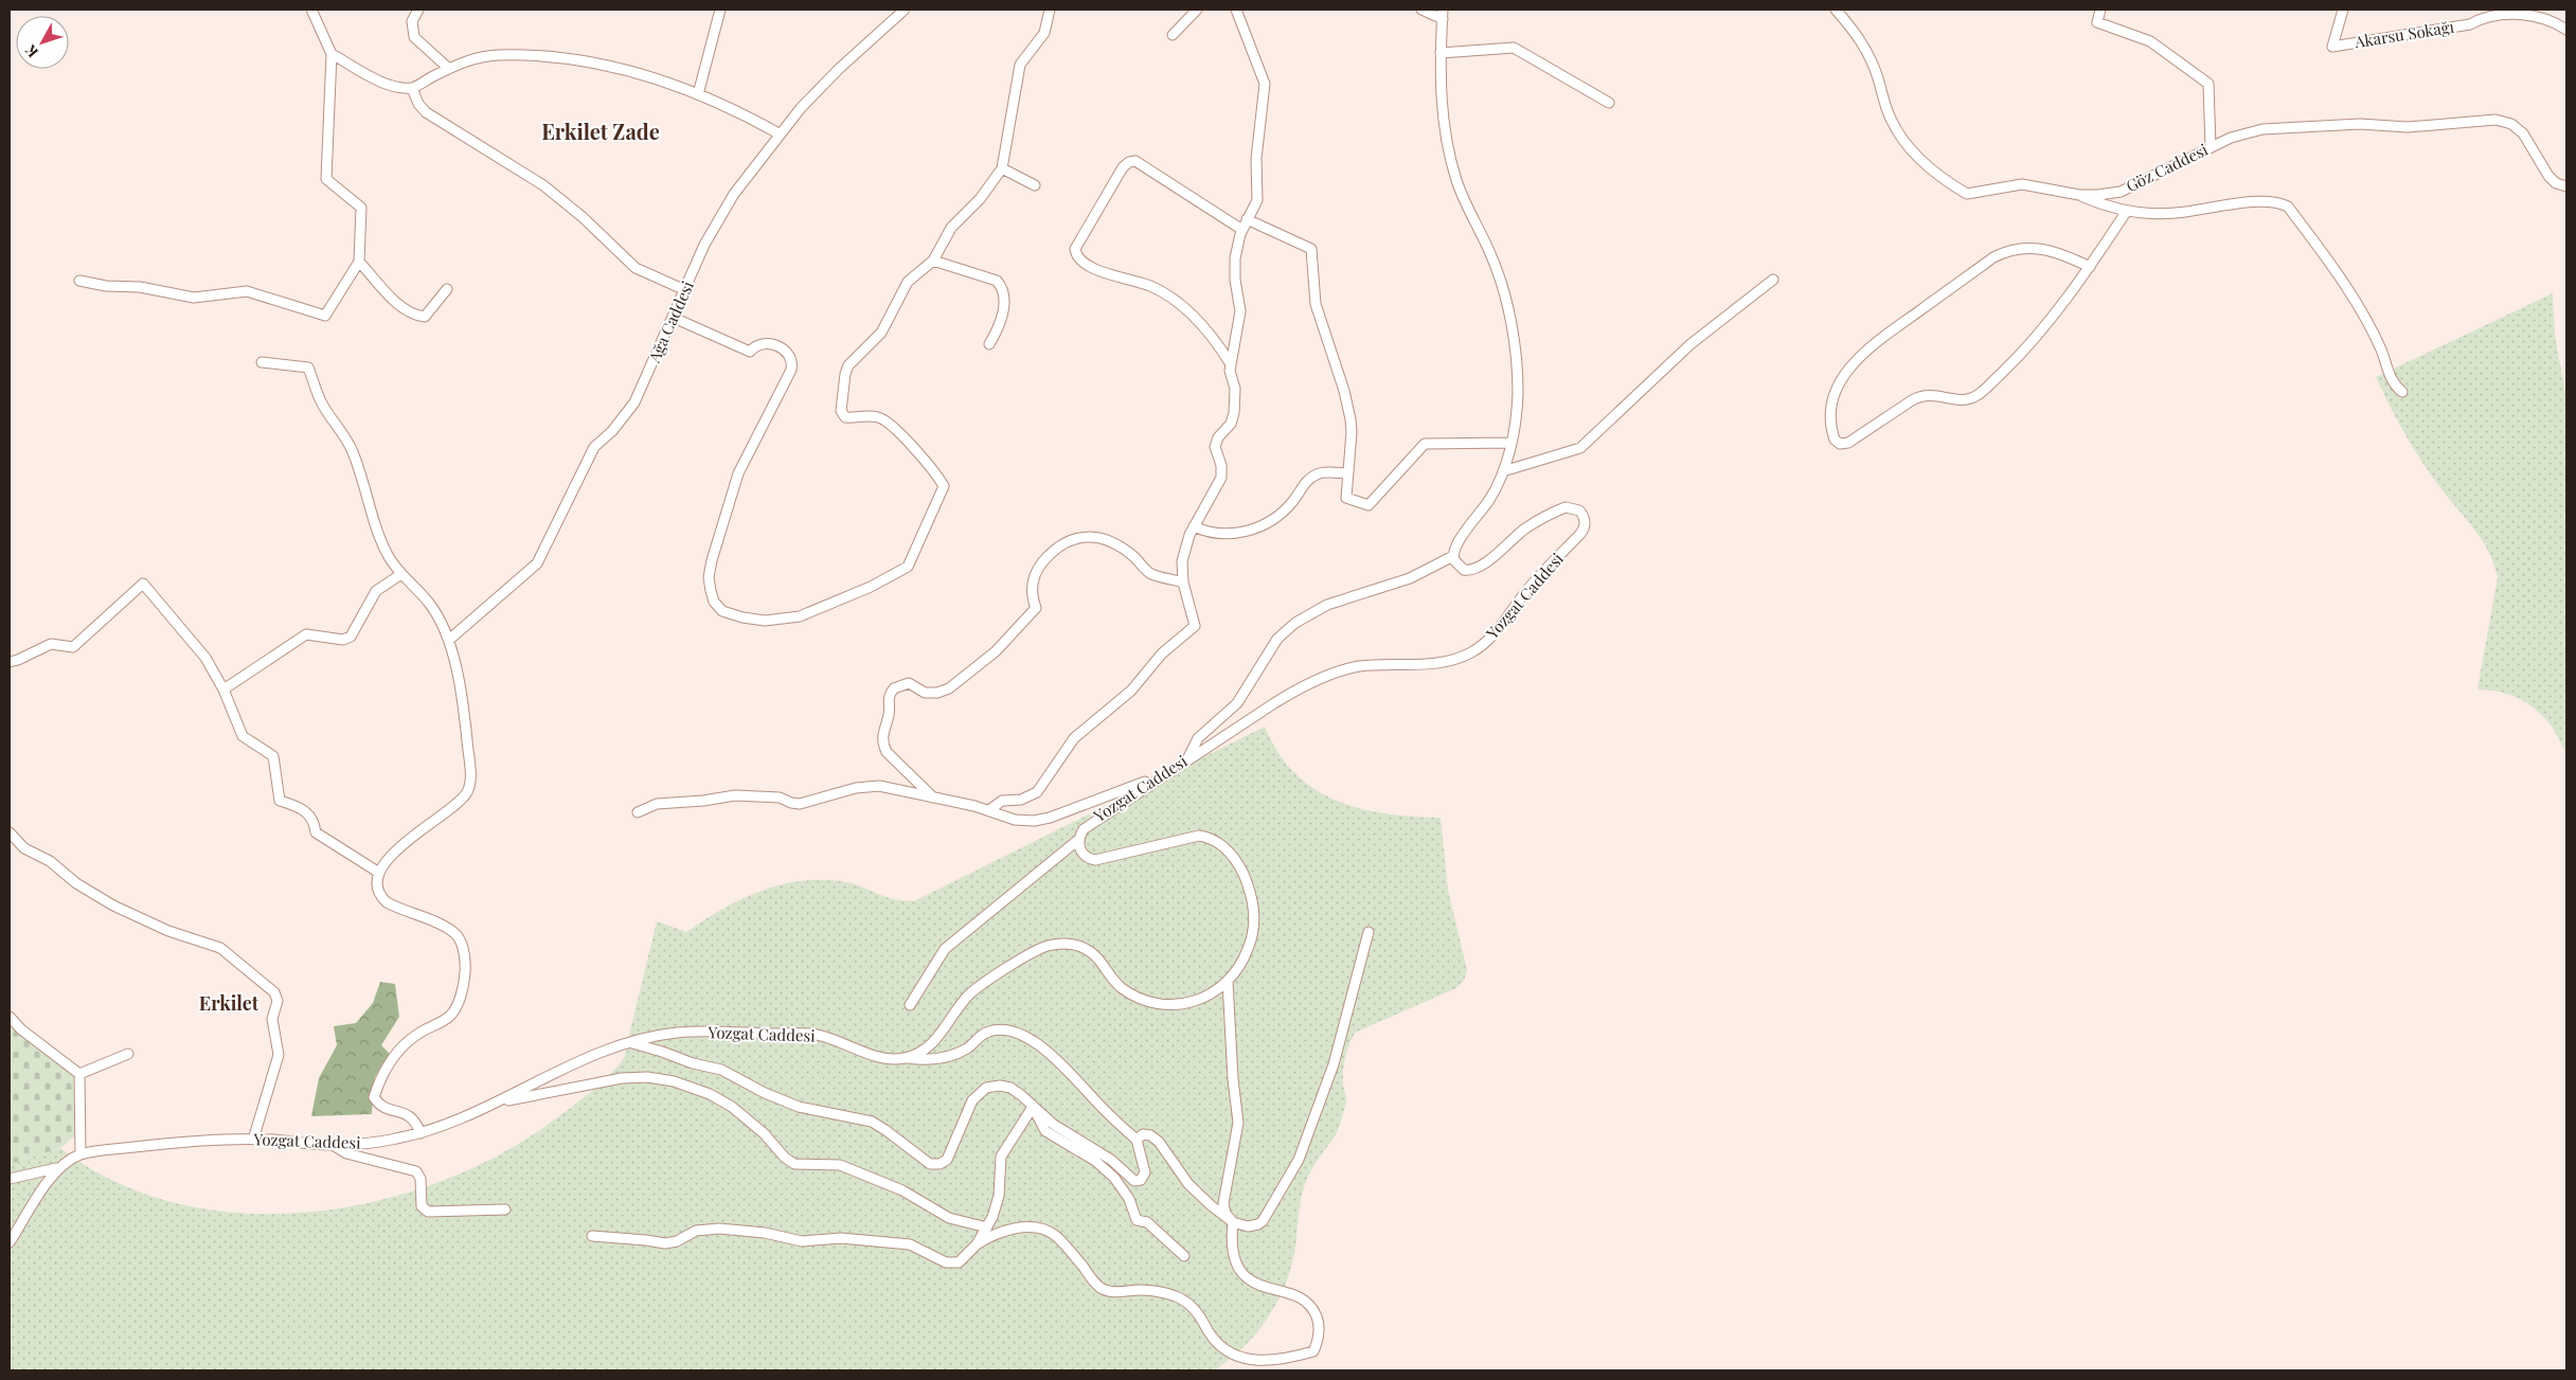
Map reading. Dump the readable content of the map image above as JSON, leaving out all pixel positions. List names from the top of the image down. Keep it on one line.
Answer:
{"streets":{"street":["Akarsu Sokağı","Göz Caddesi","Ağa Caddesi","Yozgat Caddesi"]},"districts":["Erkilet Zade","Erkilet"],"north":"bottom left"}
